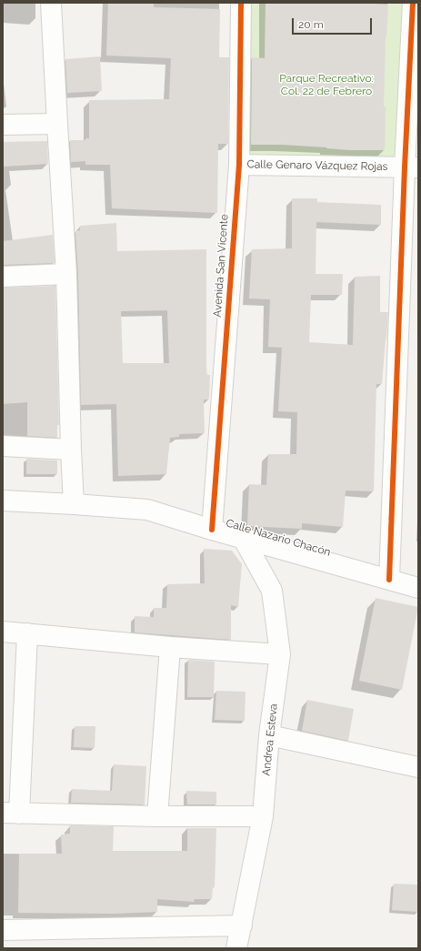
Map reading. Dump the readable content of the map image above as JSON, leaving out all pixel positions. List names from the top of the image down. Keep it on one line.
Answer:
{"streets":{"street":["Calle Genaro Vázquez Rojas","Avenida San Vicente","Calle Nazario Chacón","Andrea Esteva"]},"crossings":[["Calle Genaro Vázquez Rojas","Avenida San Vicente"],["Avenida San Vicente","Calle Nazario Chacón"],["Calle Nazario Chacón","Andrea Esteva"]],"parks":["Parque Recreativo: Col. 22 de Febrero"],"scale_bar":"20 m"}
